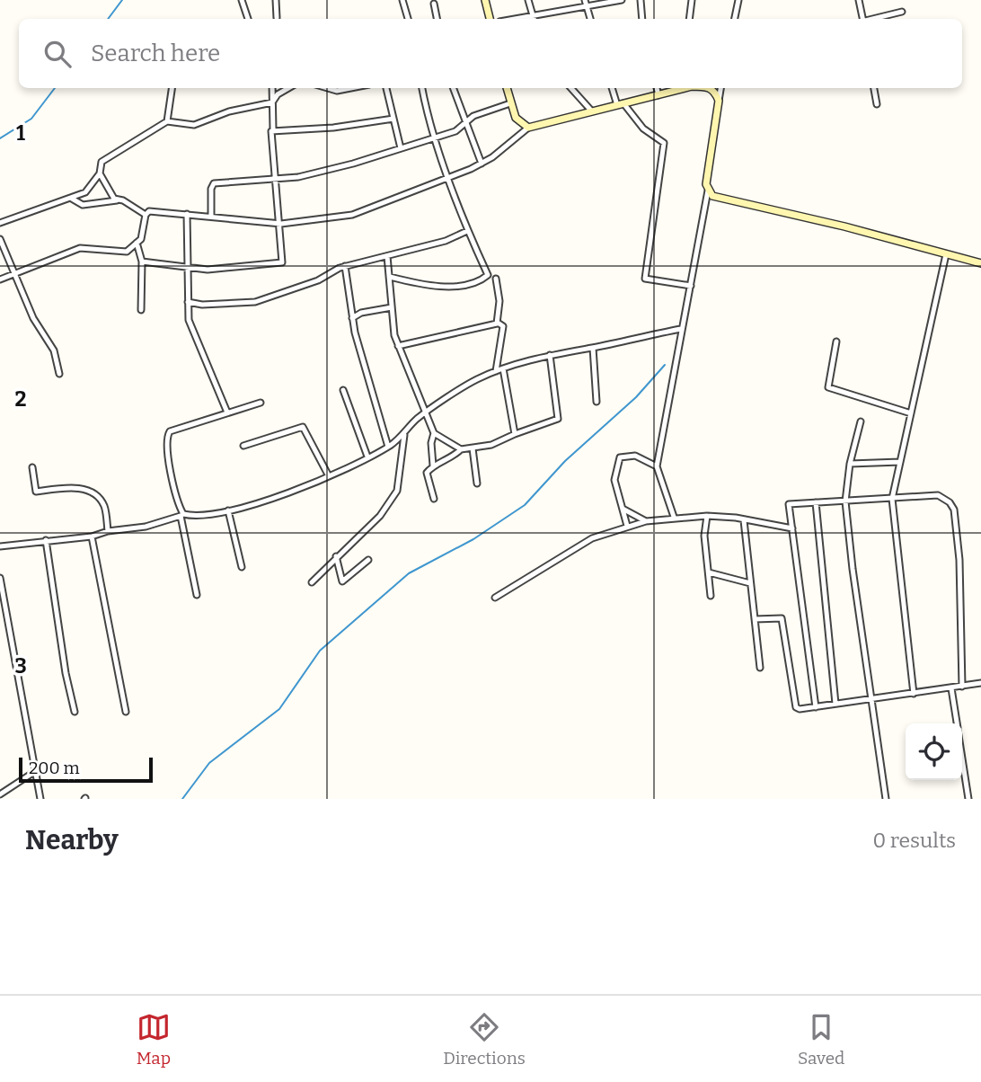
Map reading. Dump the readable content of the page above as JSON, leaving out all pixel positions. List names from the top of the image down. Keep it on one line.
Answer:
{"scale_bar":"200 m","page":{"search":"Search here","scale":"200 m","heading":["Nearby","0 results"],"nav":["Map","Directions","Saved"]},"grid":{"rows":["1","2","3"]}}
